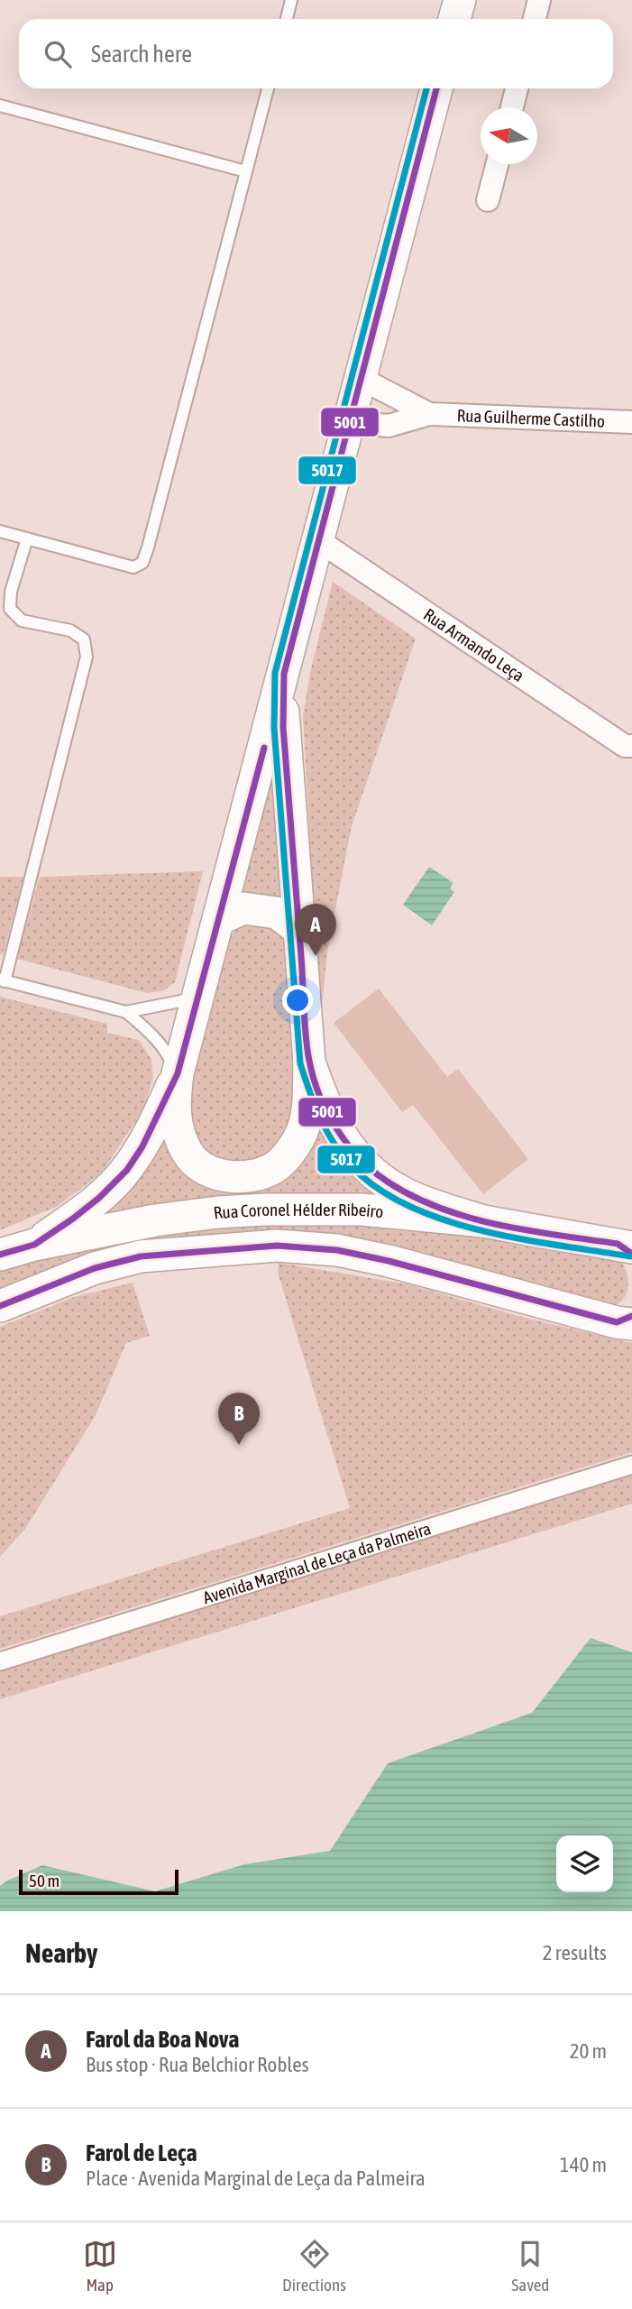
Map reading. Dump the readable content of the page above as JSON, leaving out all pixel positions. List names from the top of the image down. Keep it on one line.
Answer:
{"streets":{"main road":["Rua Coronel Hélder Ribeiro"],"street":["Rua Guilherme Castilho","Rua Armando Leça","Avenida Marginal de Leça da Palmeira"]},"lines":["transit line 5001","transit line 5017"],"scale_bar":"50 m","north":"left","page":{"search":"Search here","pins":["A","B"],"scale":"50 m","heading":["Nearby","2 results"],"list":[{"mark":"A","name":"Farol da Boa Nova","note":"Bus stop · Rua Belchior Robles","value":"20 m"},{"mark":"B","name":"Farol de Leça","note":"Place · Avenida Marginal de Leça da Palmeira","value":"140 m"}],"nav":["Map","Directions","Saved"]}}
